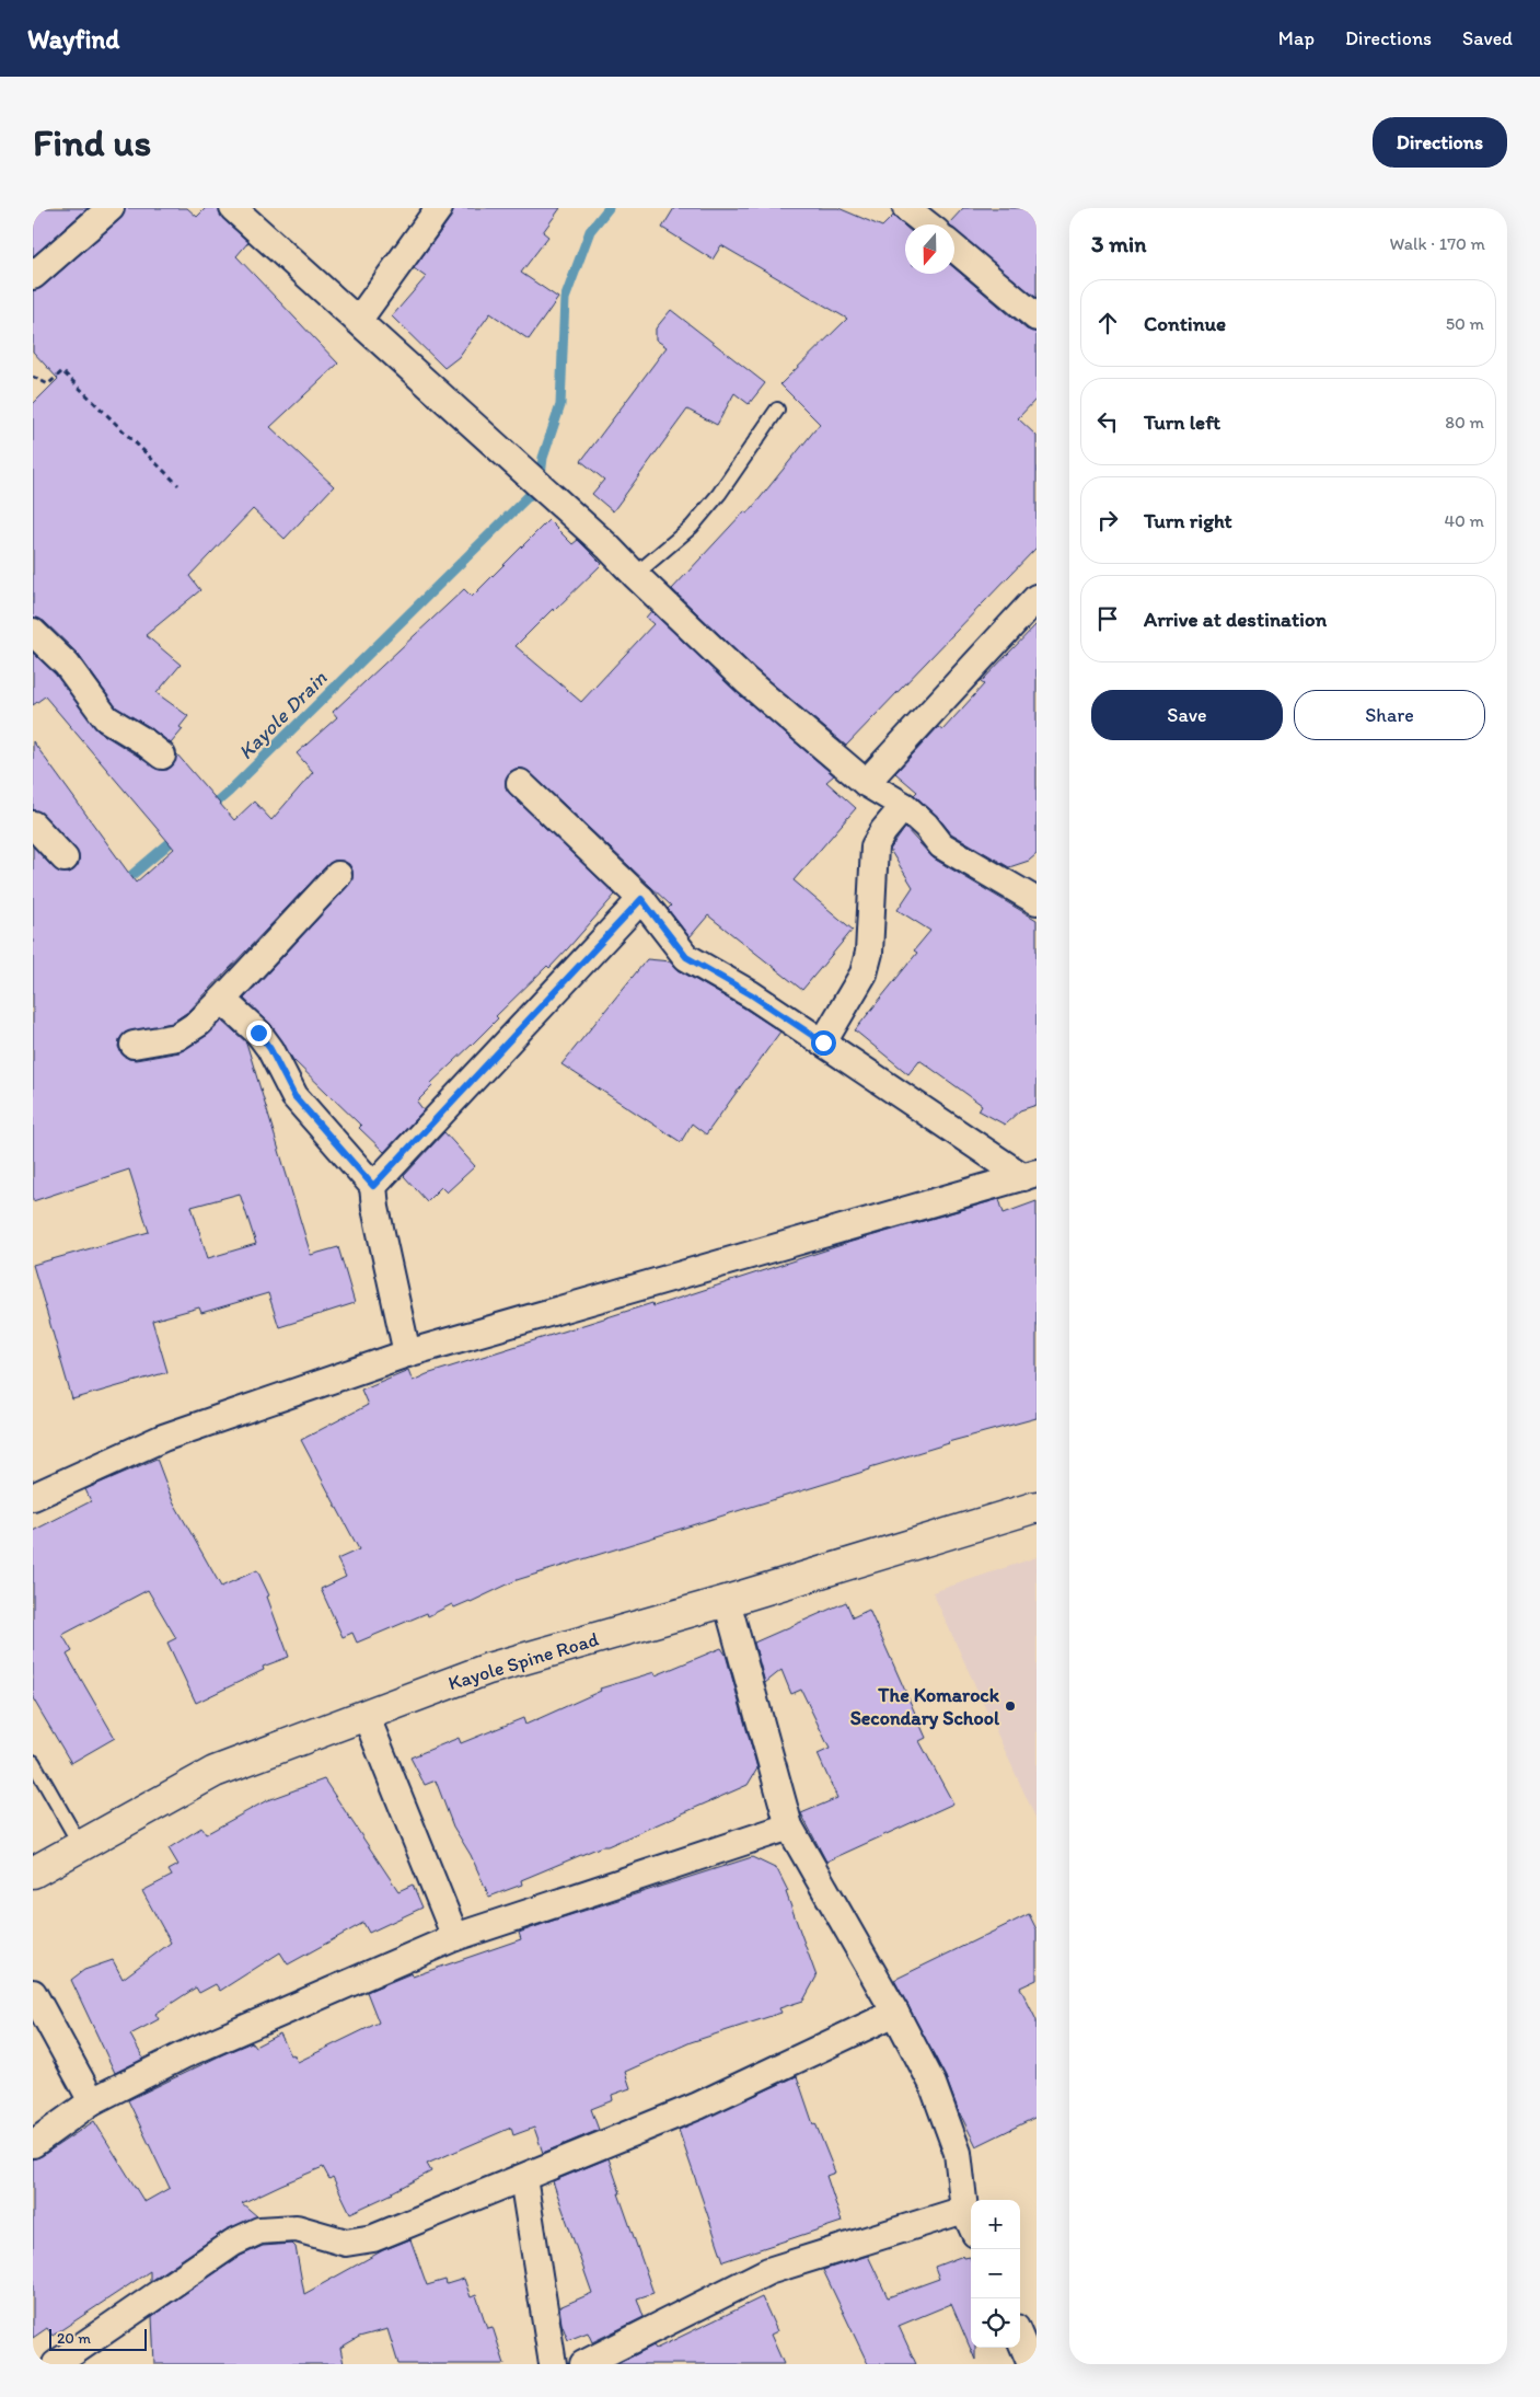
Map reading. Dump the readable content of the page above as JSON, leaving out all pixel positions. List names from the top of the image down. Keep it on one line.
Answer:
{"streets":{"main road":["Kayole Spine Road"]},"water":["Kayole Drain"],"places":["The Komarock Secondary School"],"scale_bar":"20 m","north":"bottom","page":{"header":"Wayfind","nav":["Map","Directions","Saved"],"buttons":["Directions",["Save","Share"]],"title":"Find us","heading":["3 min","Walk · 170 m"],"list":[["Continue","50 m"],["Turn left","80 m"],["Turn right","40 m"],"Arrive at destination"],"map_buttons":["+","−"],"scale":"20 m"}}
